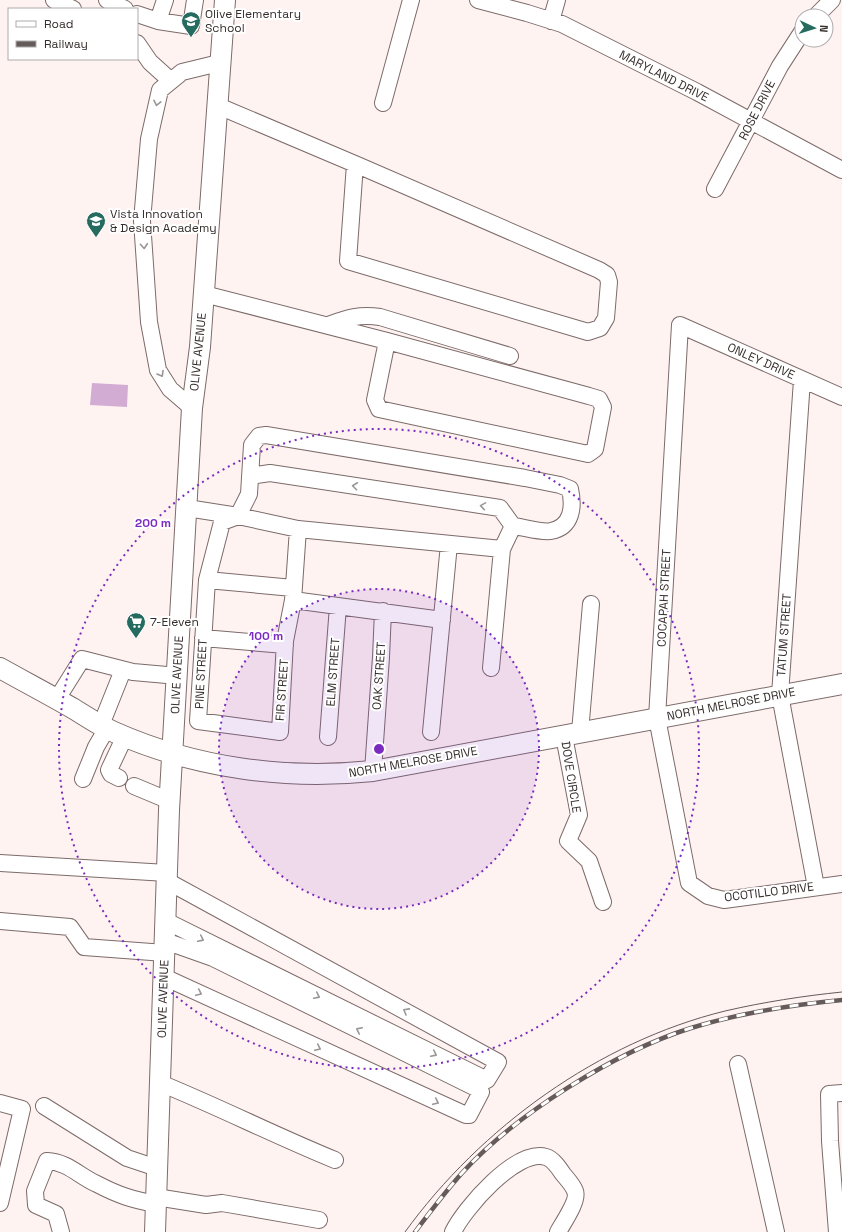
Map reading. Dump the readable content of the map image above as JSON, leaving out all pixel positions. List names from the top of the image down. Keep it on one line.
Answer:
{"streets":{"main road":["OLIVE AVENUE","NORTH MELROSE DRIVE"],"street":["MARYLAND DRIVE","ROSE DRIVE","ONLEY DRIVE","COCAPAH STREET","TATUM STREET","ELM STREET","PINE STREET","OAK STREET","FIR STREET","DOVE CIRCLE","OCOTILLO DRIVE"]},"crossings":[["MARYLAND DRIVE","ROSE DRIVE"],["OLIVE AVENUE","NORTH MELROSE DRIVE"],["ONLEY DRIVE","COCAPAH STREET"],["ONLEY DRIVE","TATUM STREET"],["COCAPAH STREET","NORTH MELROSE DRIVE"],["COCAPAH STREET","OCOTILLO DRIVE"],["TATUM STREET","NORTH MELROSE DRIVE"],["TATUM STREET","OCOTILLO DRIVE"],["PINE STREET","FIR STREET"],["OAK STREET","NORTH MELROSE DRIVE"],["NORTH MELROSE DRIVE","DOVE CIRCLE"]],"places":{"school or university":["Olive Elementary School","Vista Innovation & Design Academy"],"supermarket":["7-Eleven"]},"legend":["Road","Railway"],"north":"right","rings":["200 m","100 m"]}
